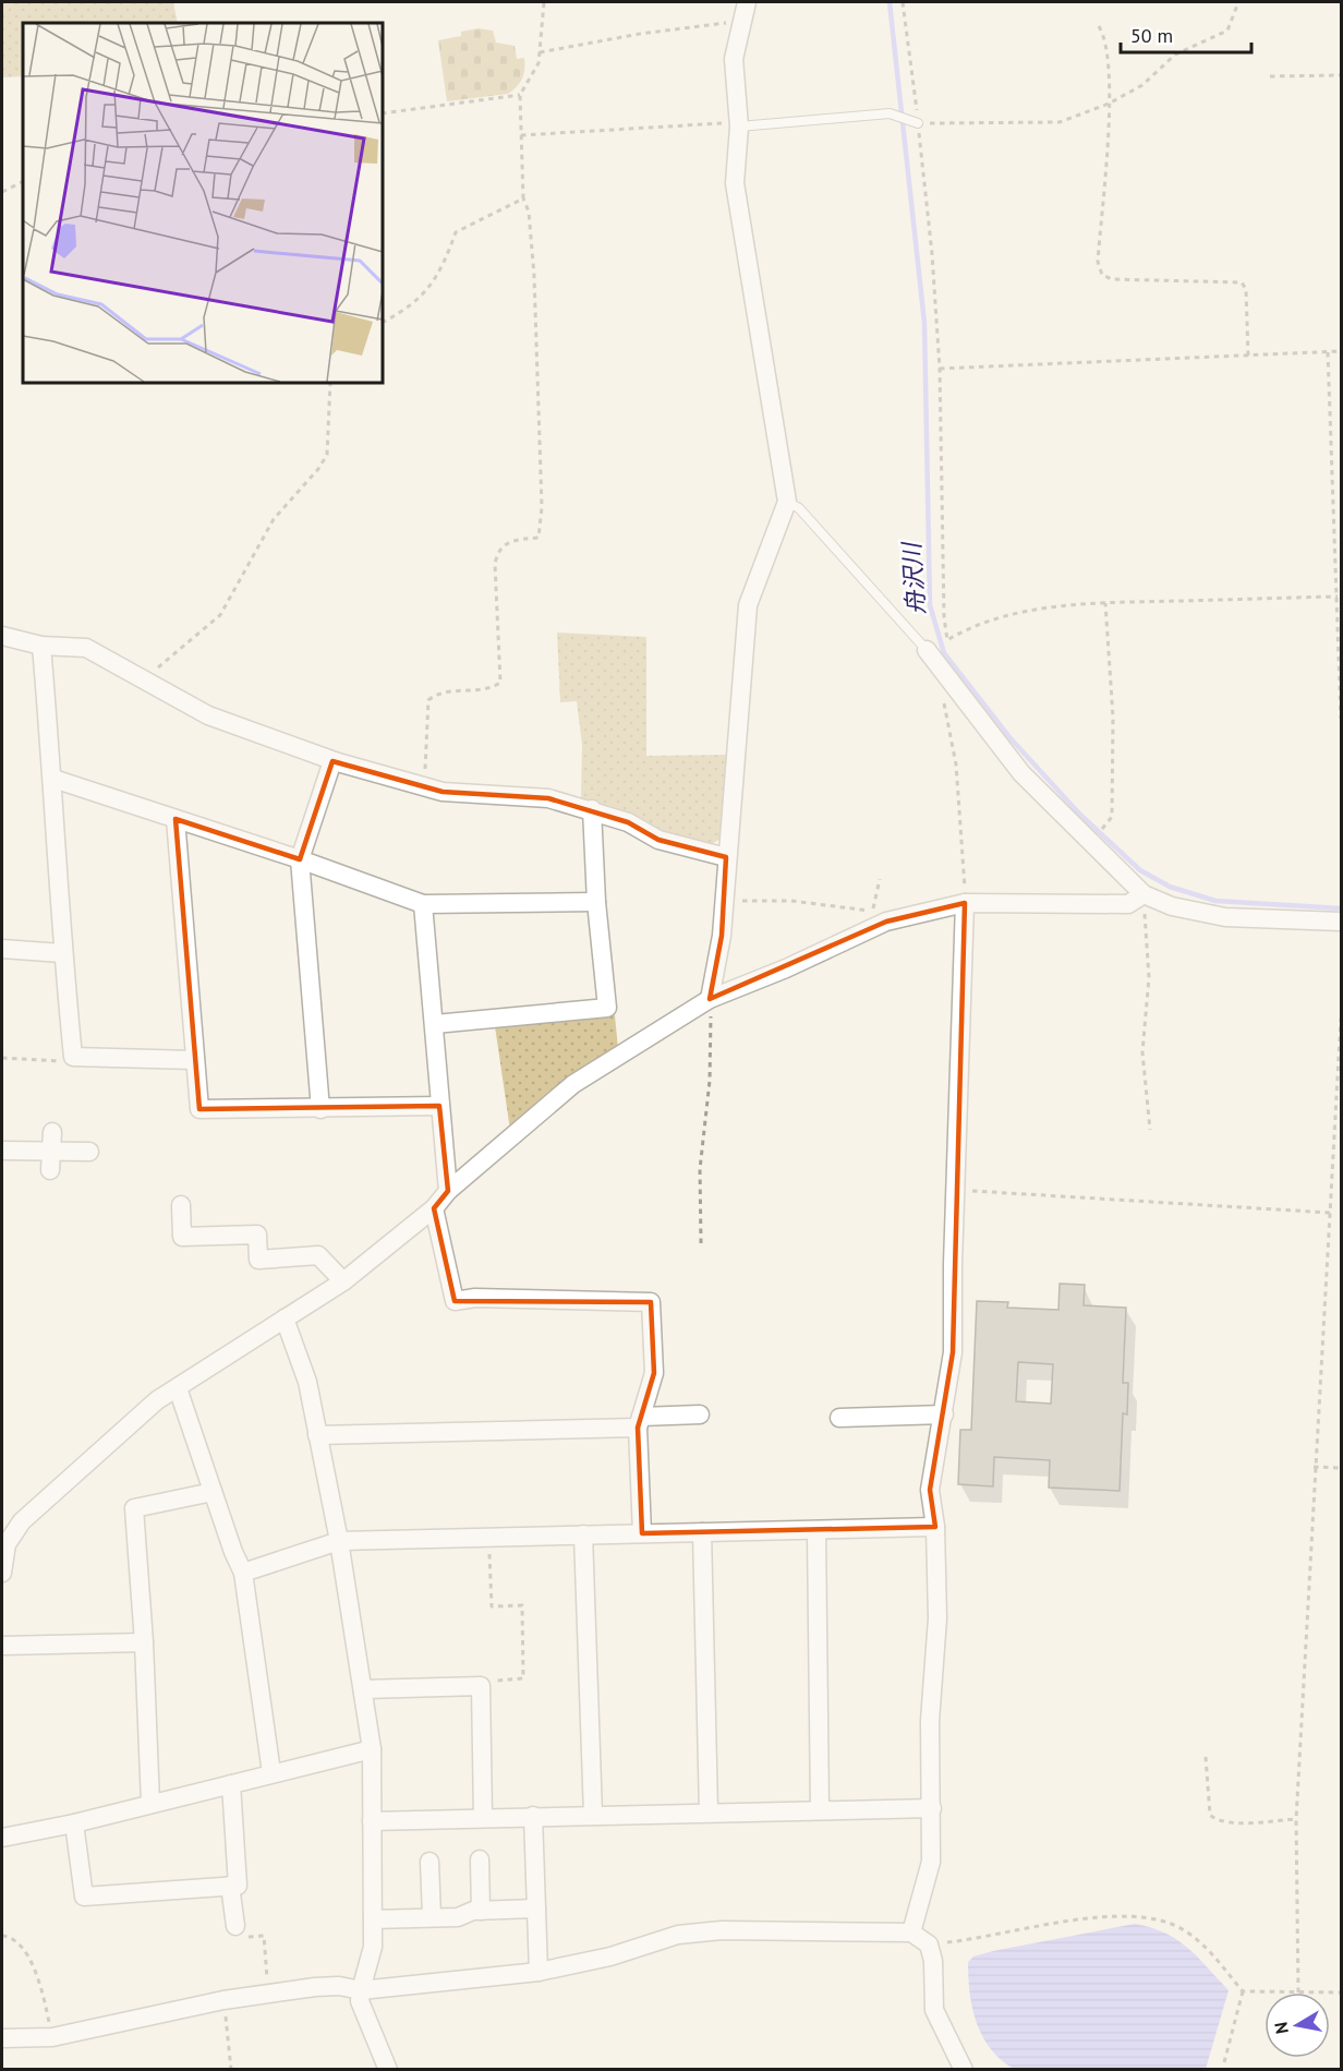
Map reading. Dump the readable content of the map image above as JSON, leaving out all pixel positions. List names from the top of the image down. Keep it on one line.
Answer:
{"water":["舟沢川"],"scale_bar":"50 m","north":"left"}
